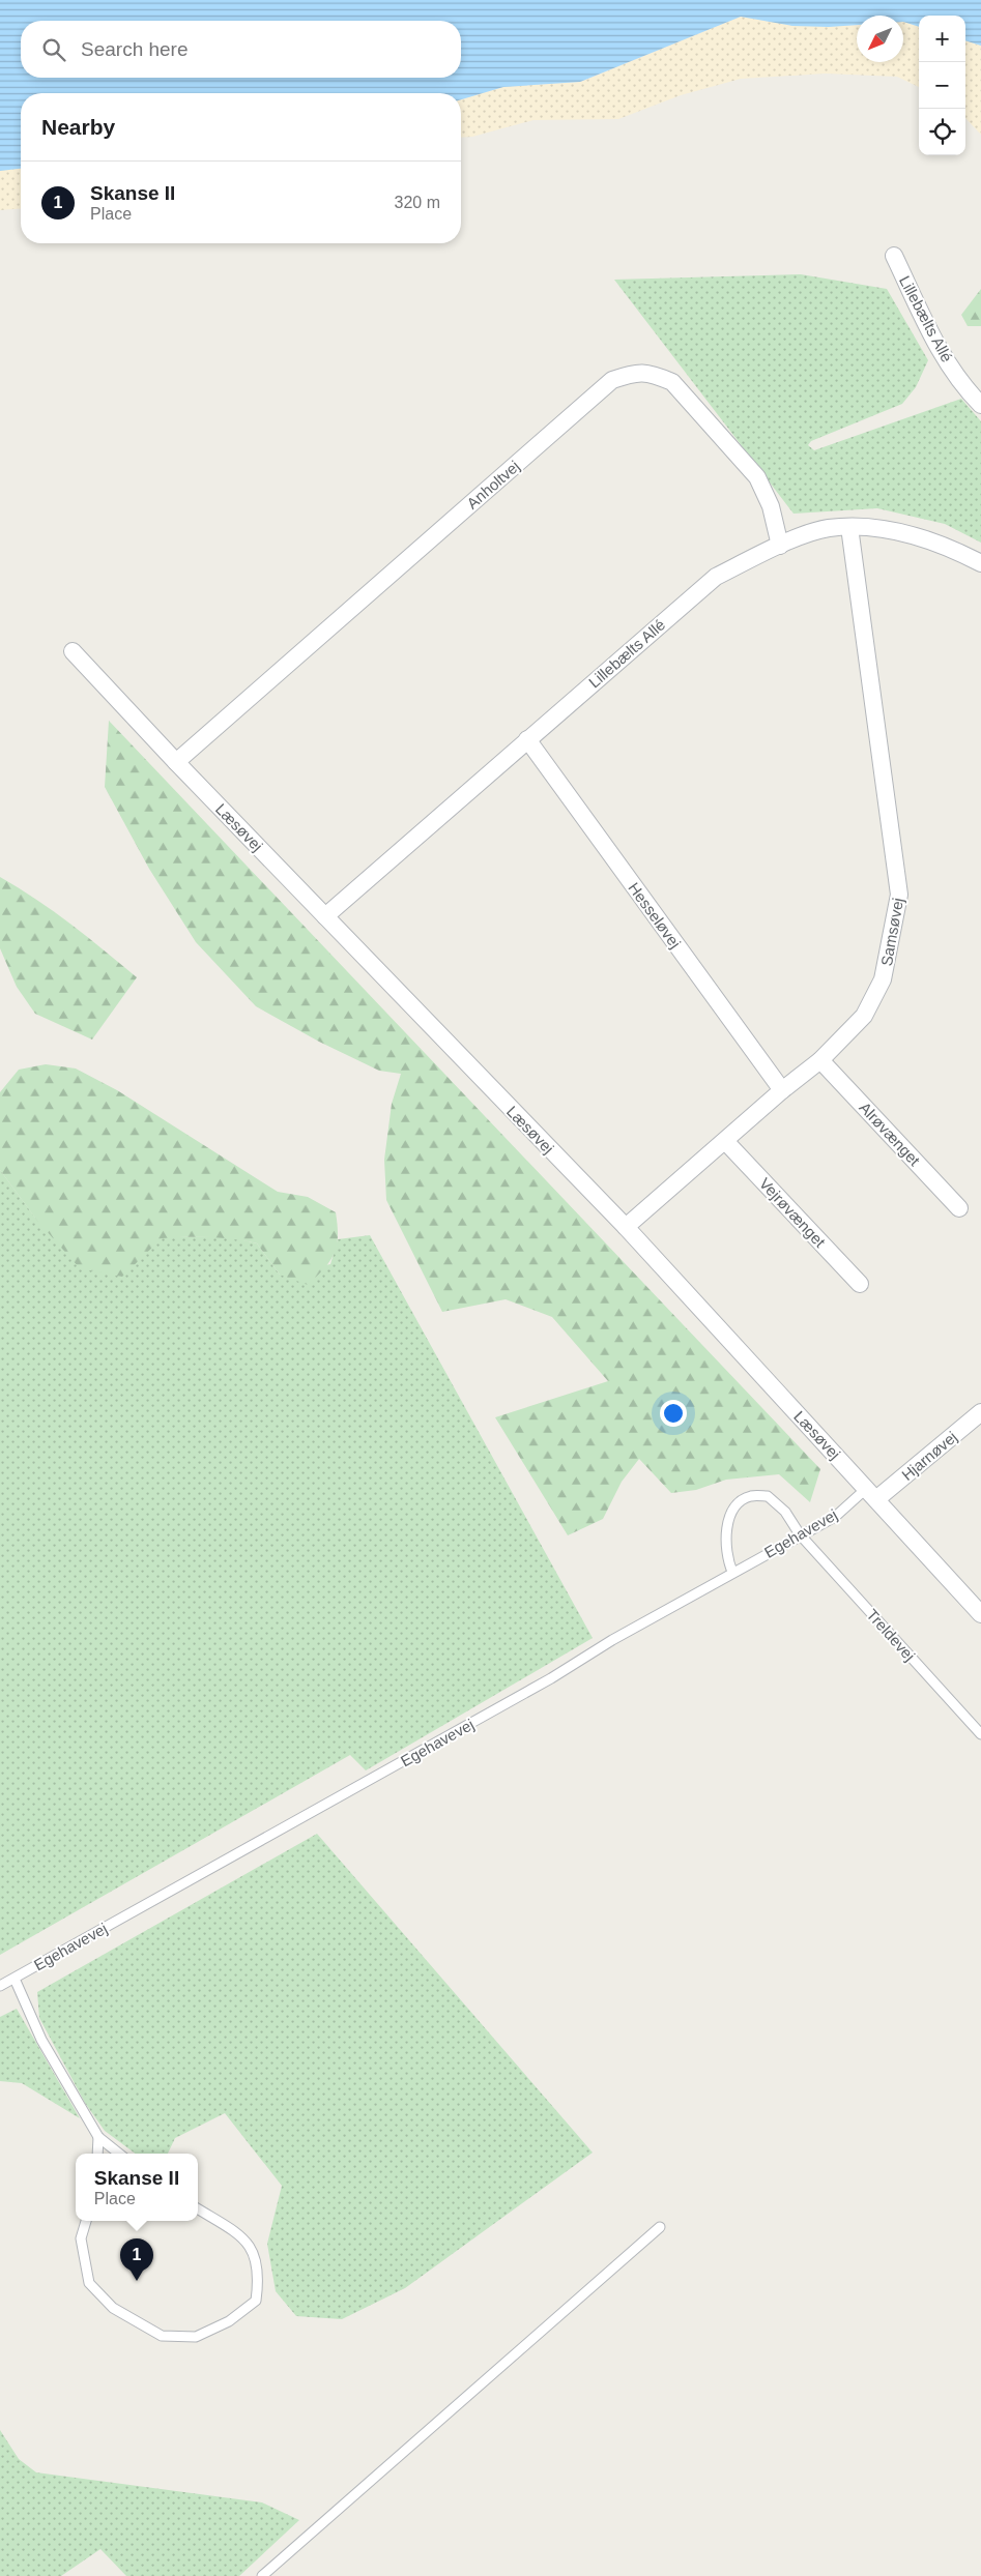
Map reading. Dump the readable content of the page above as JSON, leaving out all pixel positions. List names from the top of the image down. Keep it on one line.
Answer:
{"streets":{"street":["Lillebælts Allé","Anholtvej","Læsøvej","Hesseløvej","Samsøvej","Alrøvænget","Vejrøvænget","Hjarnøvej"],"lane":["Egehavevej","Treldevej"]},"crossings":[["Lillebælts Allé","Anholtvej"],["Lillebælts Allé","Læsøvej"],["Lillebælts Allé","Hesseløvej"],["Lillebælts Allé","Samsøvej"],["Anholtvej","Læsøvej"],["Læsøvej","Samsøvej"],["Læsøvej","Hjarnøvej"],["Læsøvej","Egehavevej"],["Hesseløvej","Samsøvej"],["Samsøvej","Alrøvænget"],["Samsøvej","Vejrøvænget"],["Hjarnøvej","Egehavevej"],["Egehavevej","Treldevej"]],"north":"bottom left","page":{"map_buttons":["+","−"],"search":"Search here","heading":"Nearby","list":[{"mark":"1","name":"Skanse II","note":"Place","value":"320 m"}],"popup":["Skanse II","Place"],"pins":"1"}}
